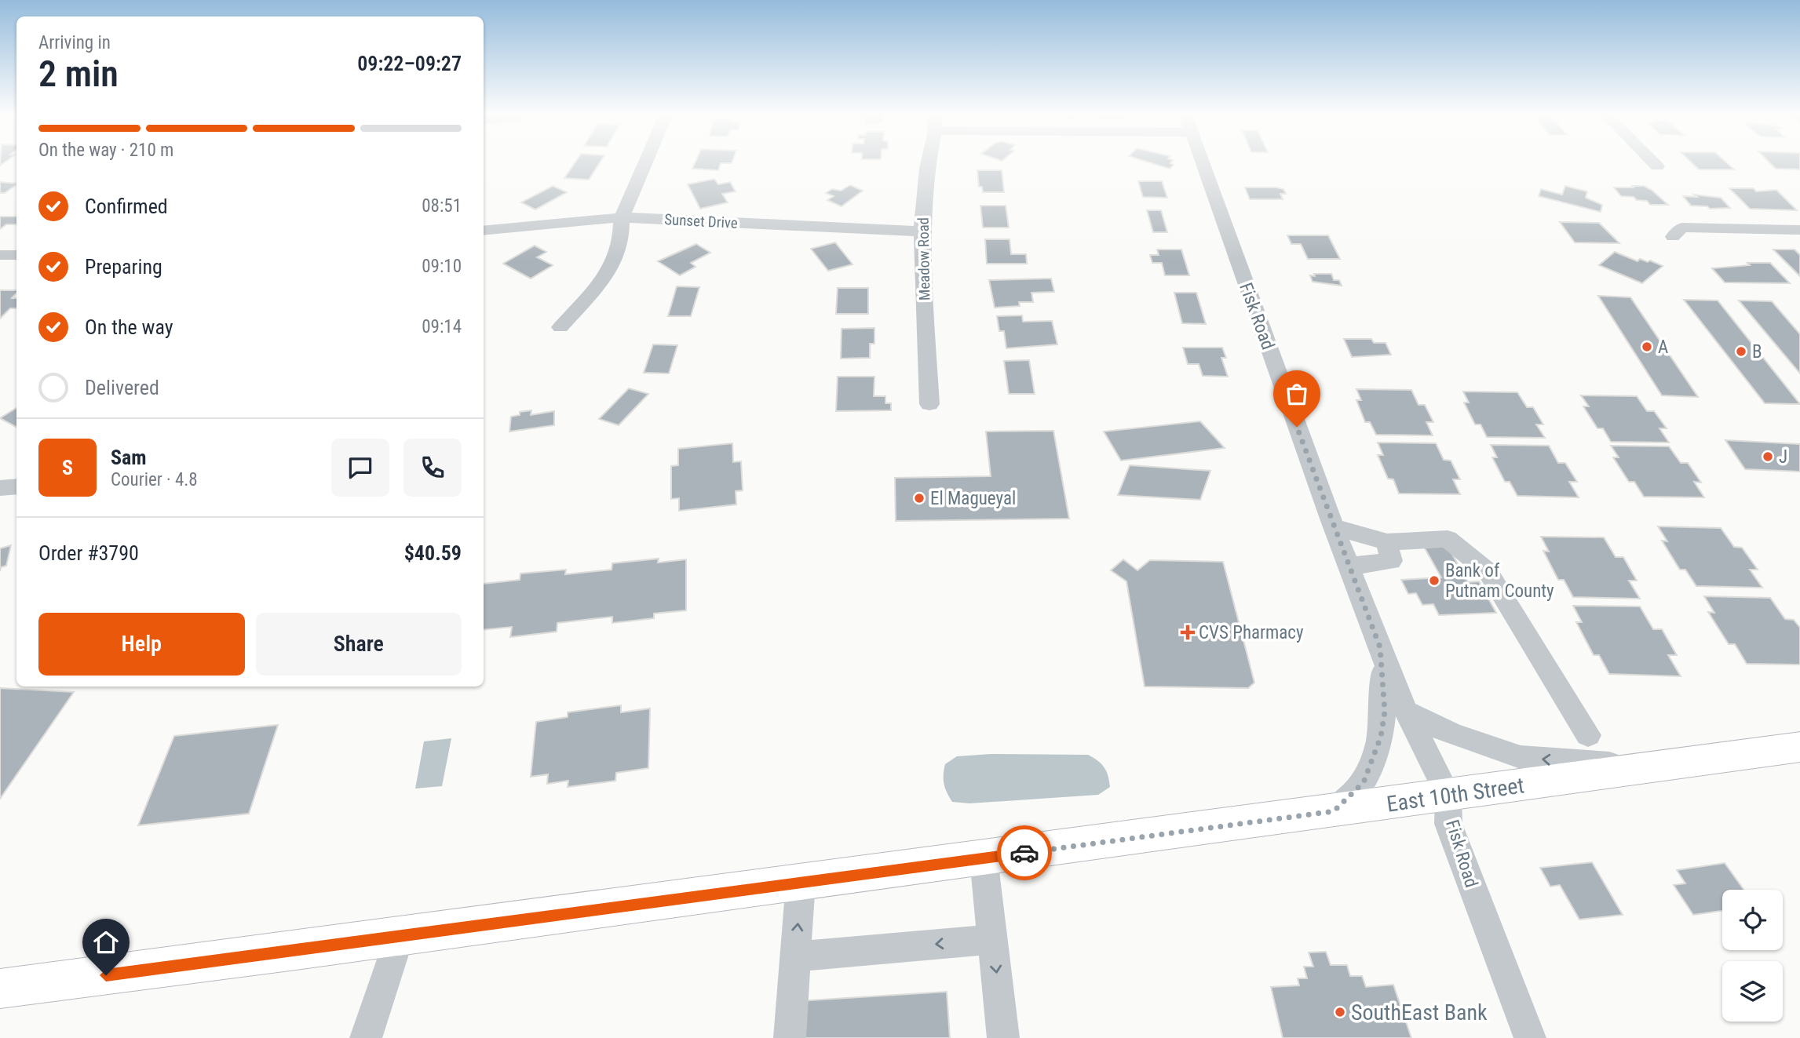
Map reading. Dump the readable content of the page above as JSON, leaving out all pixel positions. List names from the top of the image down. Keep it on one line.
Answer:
{"streets":{"main road":["East 10th Street"],"street":["Sunset Drive","Meadow Road","Fisk Road"]},"crossings":[["Sunset Drive","Meadow Road"],["Fisk Road","East 10th Street"]],"places":{"other":["A","B","J","El Magueyal","Bank of Putnam County","SouthEast Bank"],"health":["CVS Pharmacy"]},"page":{"heading":["2 min","Arriving in","09:22–09:27"],"panel":["Sam","Courier · 4.8","Order #3790","$40.59"],"bar":"On the way · 210 m","list":[["Confirmed","08:51"],["Preparing","09:10"],["On the way","09:14"],"Delivered"],"round":"S","buttons":["Help","Share"]}}
